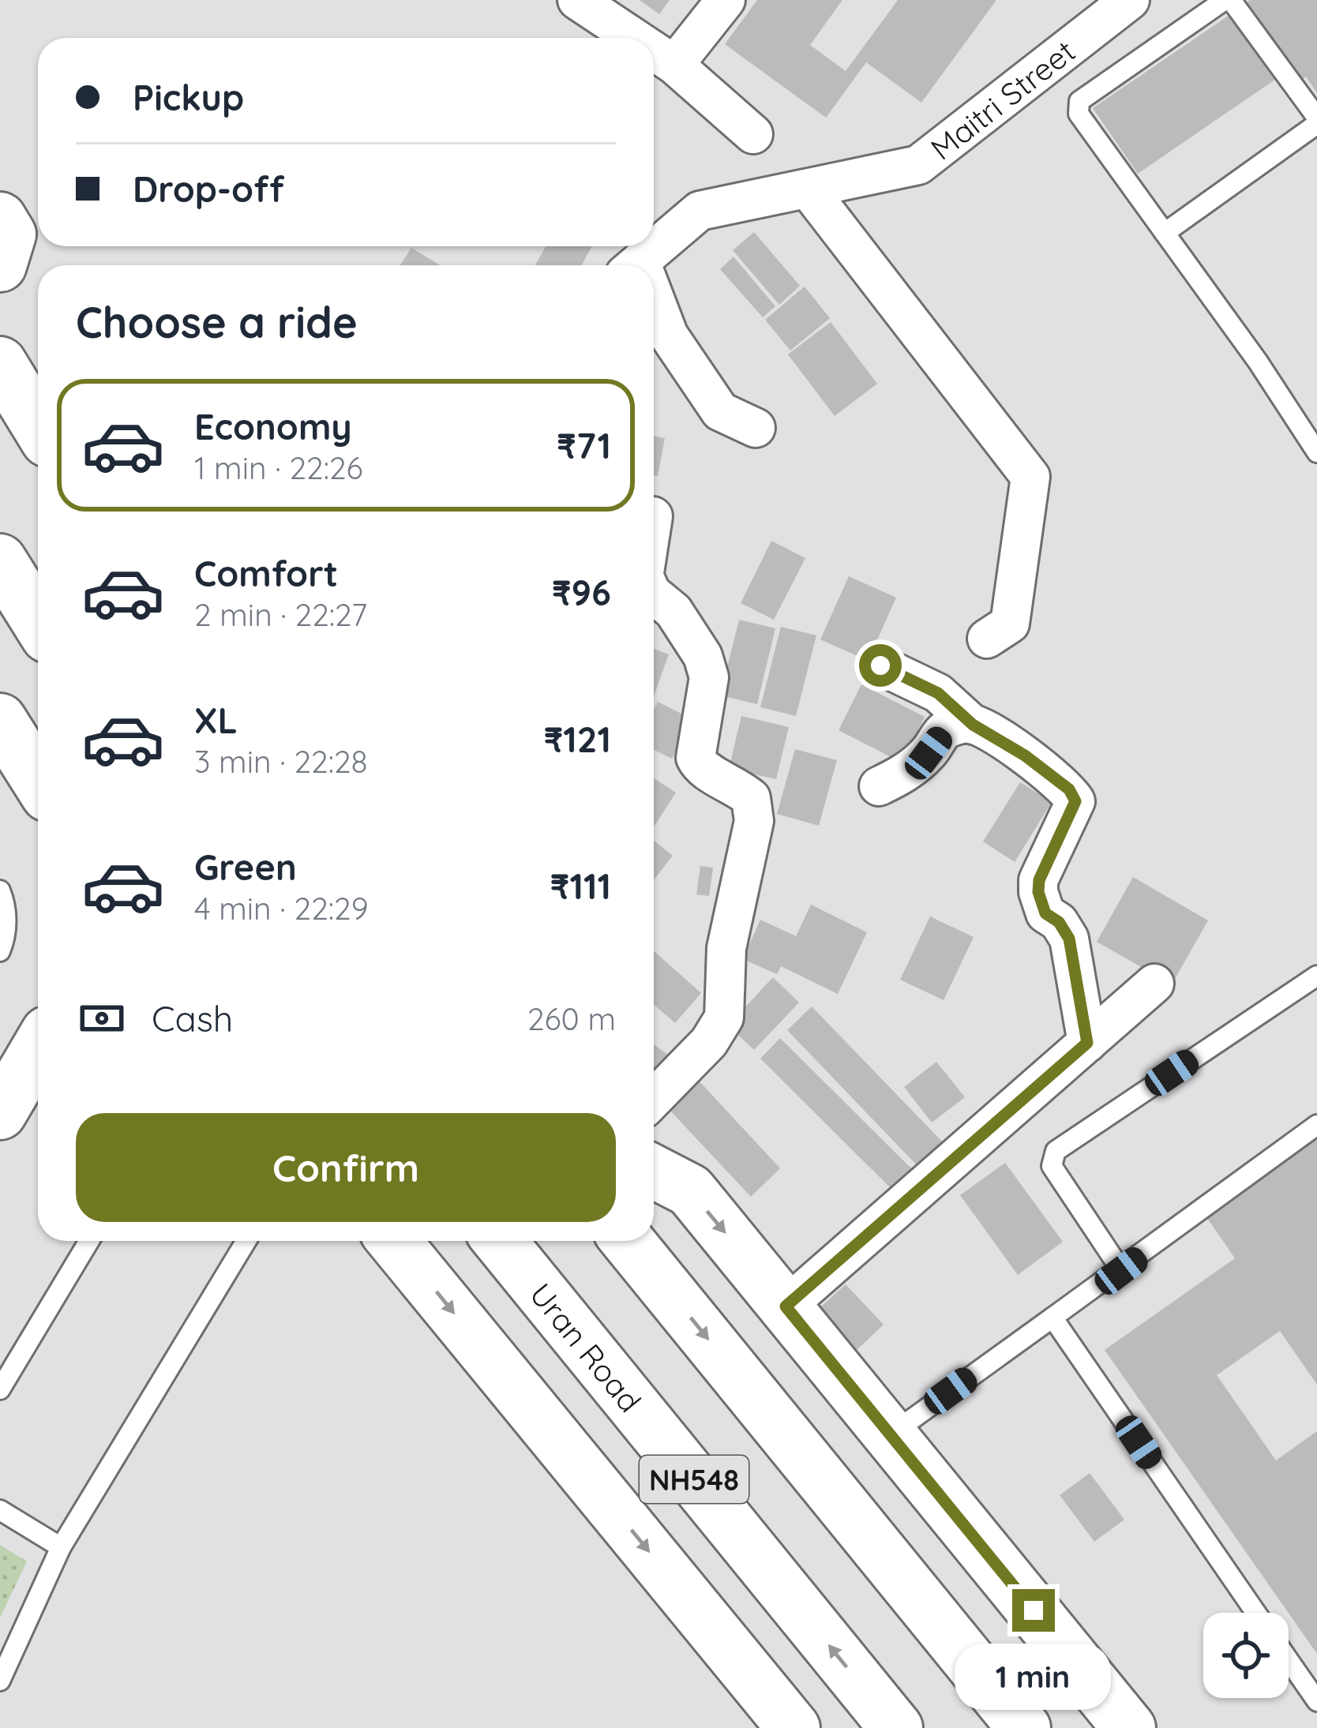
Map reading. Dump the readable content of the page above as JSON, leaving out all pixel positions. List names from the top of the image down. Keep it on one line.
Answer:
{"streets":{"main road":["Uran Road","NH548"],"street":["Maitri Street"]},"page":{"banner":["Pickup","Drop-off"],"heading":"Choose a ride","list":[{"name":"Economy","note":"1 min · 22:26","value":"₹71"},{"name":"Comfort","note":"2 min · 22:27","value":"₹96"},{"name":"XL","note":"3 min · 22:28","value":"₹121"},{"name":"Green","note":"4 min · 22:29","value":"₹111"}],"pay":["Cash","260 m"],"buttons":"Confirm","bubble":"1 min"}}
